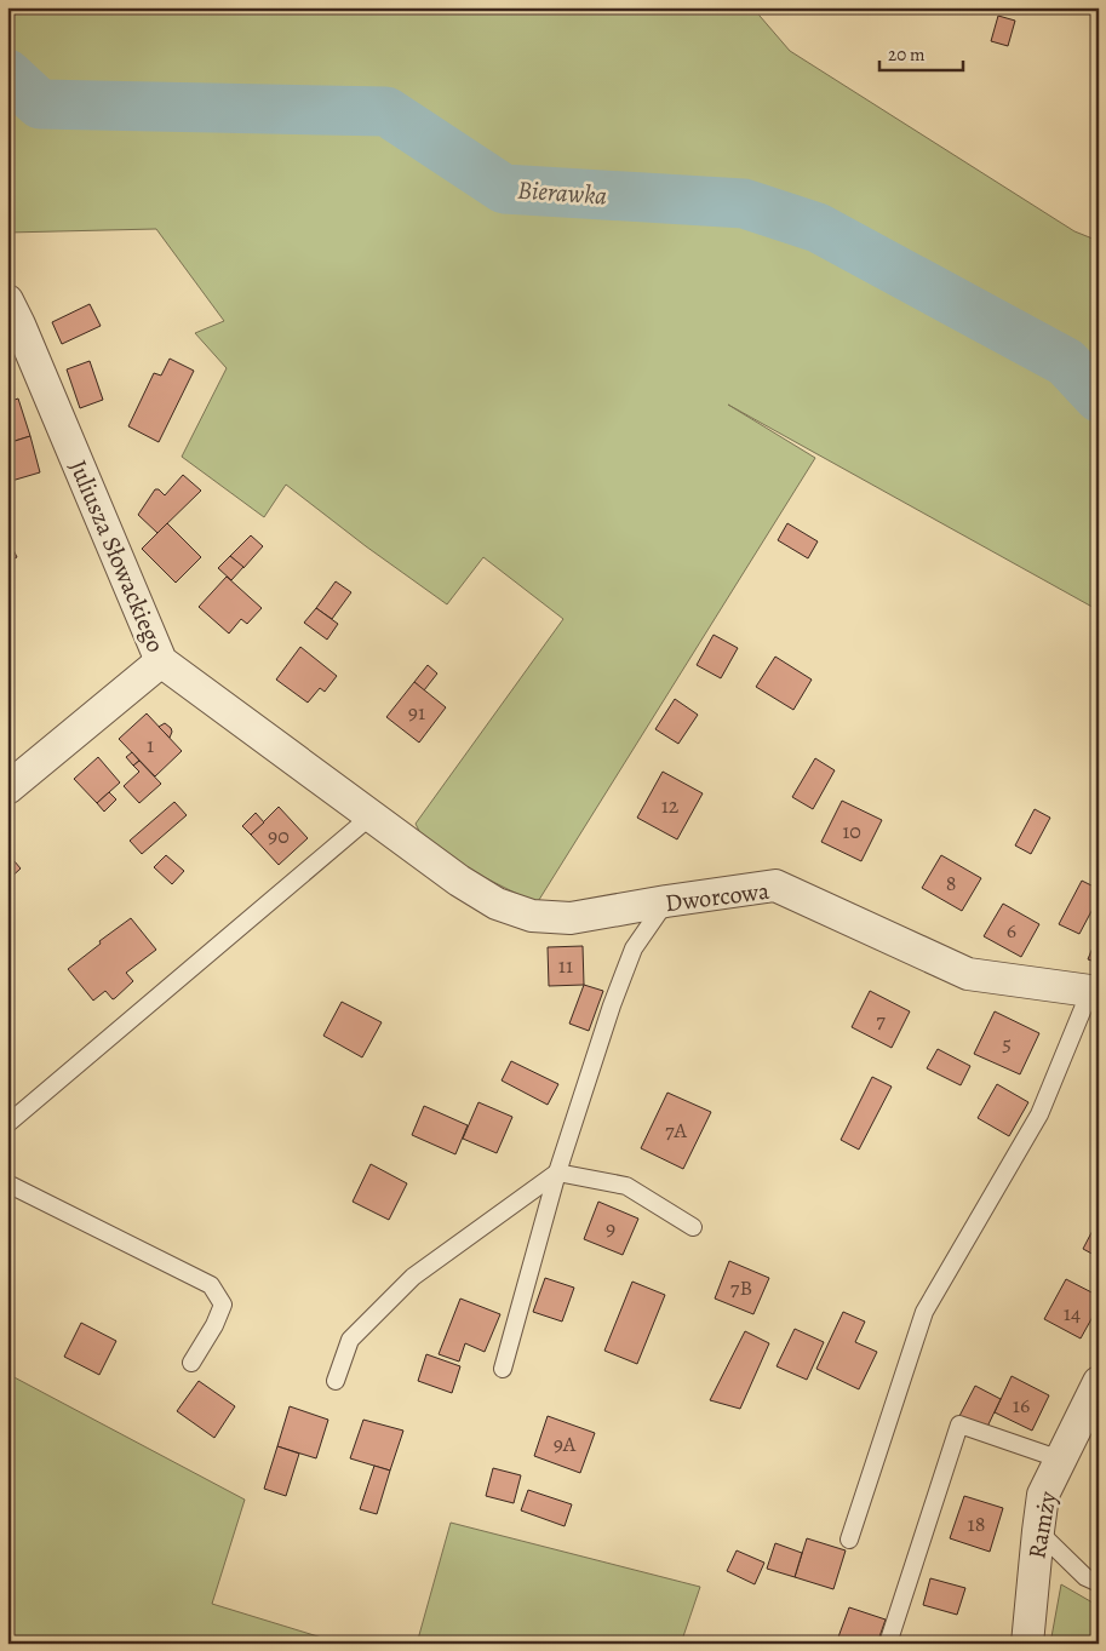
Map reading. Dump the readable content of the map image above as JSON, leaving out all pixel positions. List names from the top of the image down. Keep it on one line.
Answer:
{"streets":{"street":["Juliusza Słowackiego","Dworcowa","Ramży"]},"crossings":[["Juliusza Słowackiego","Dworcowa"]],"water":["Bierawka"],"house_numbers":["91","1","12","10","90","8","6","11","7","5","7A","9","7B","14","16","9A","18"],"scale_bar":"20 m"}
